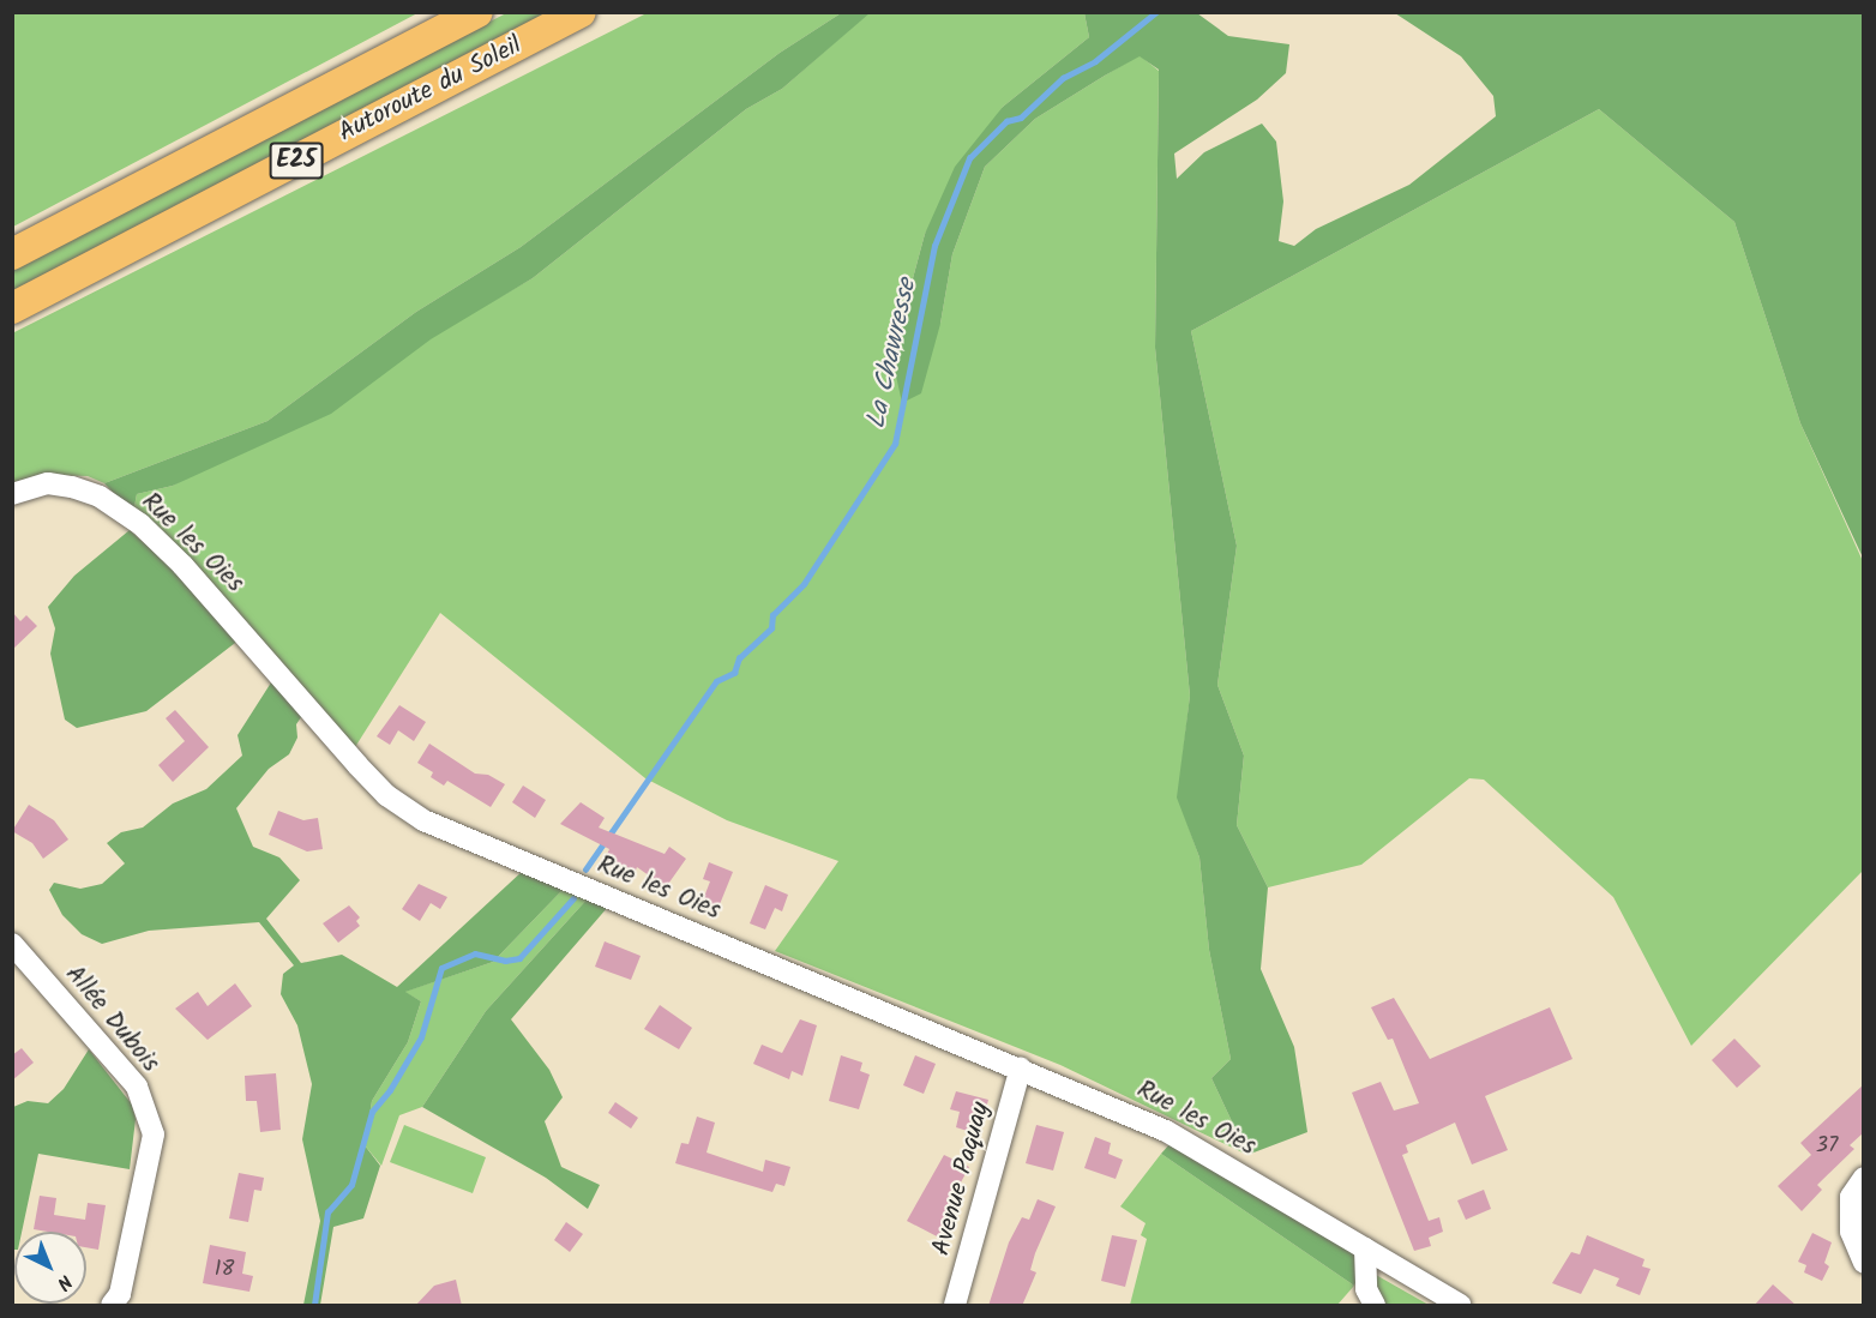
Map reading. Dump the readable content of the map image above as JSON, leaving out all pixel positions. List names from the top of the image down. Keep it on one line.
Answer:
{"streets":{"highway":["Autoroute du Soleil","E25"],"street":["Rue les Oies","Allée Dubois","Avenue Paquay"]},"crossings":[["Rue les Oies","Avenue Paquay"]],"water":["La Chawresse"],"house_numbers":["37","18"],"north":"bottom right"}
